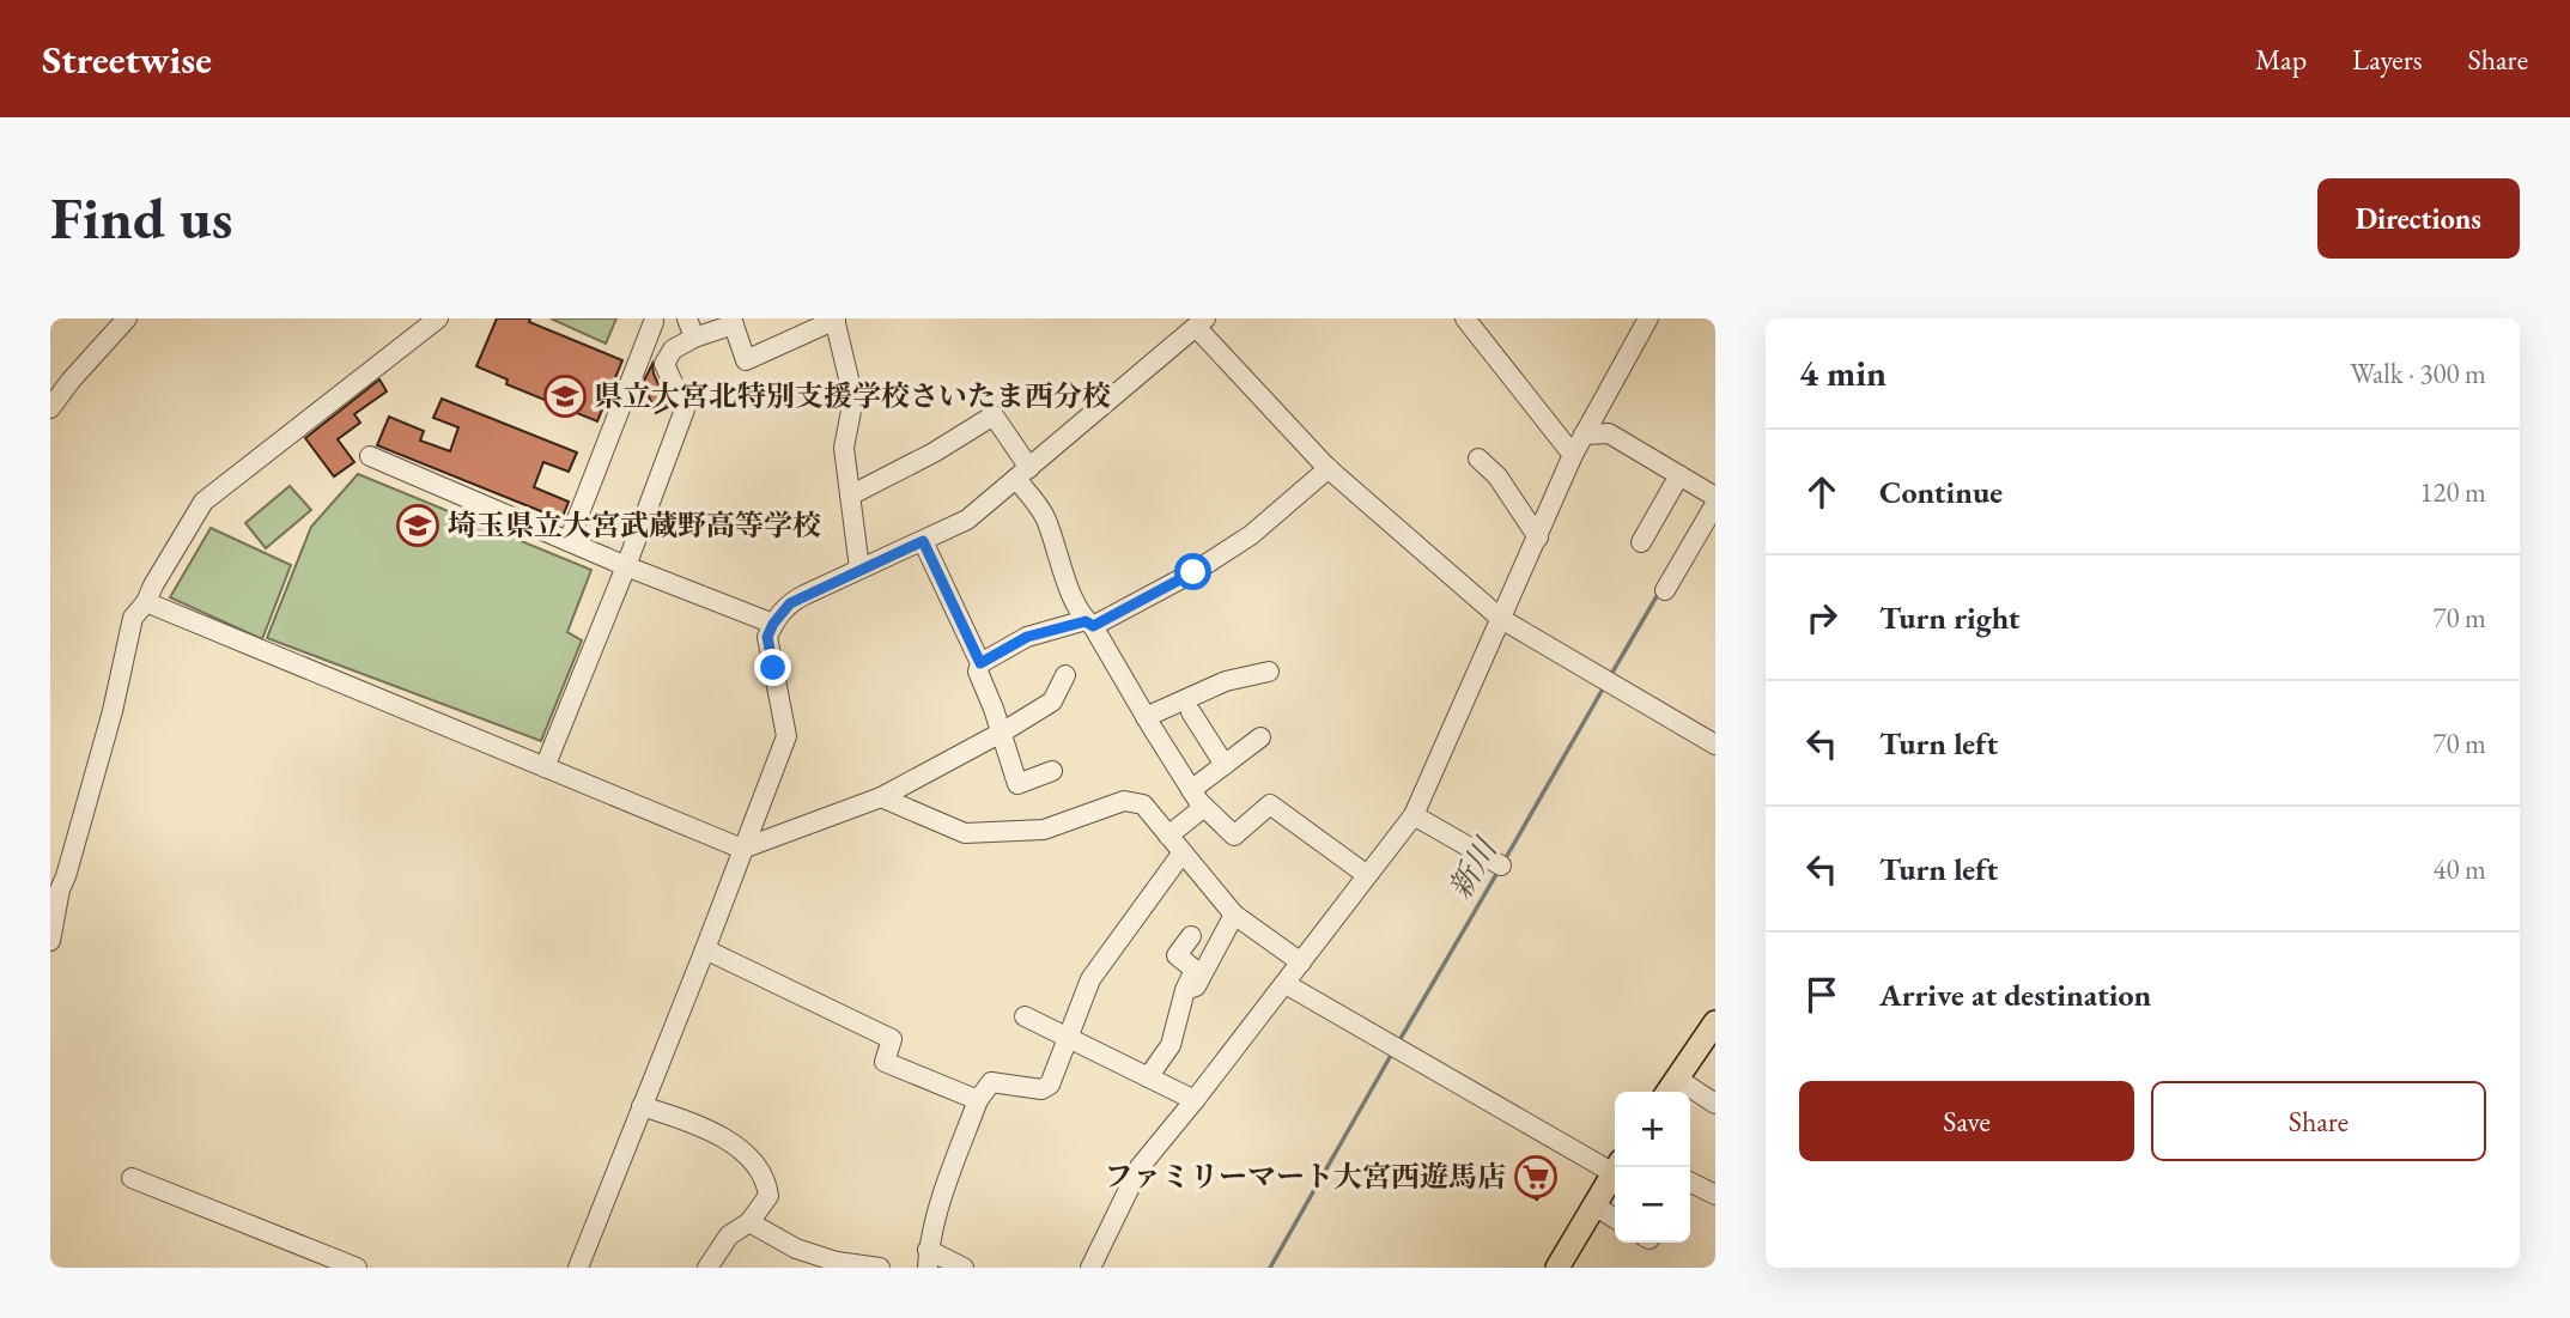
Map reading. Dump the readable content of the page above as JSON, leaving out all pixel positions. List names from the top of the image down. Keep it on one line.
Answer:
{"water":["新川"],"places":{"school or university":["県立大宮北特別支援学校さいたま西分校","埼玉県立大宮武蔵野高等学校"],"supermarket":["ファミリーマート大宮西遊馬店"]},"page":{"header":"Streetwise","nav":["Map","Layers","Share"],"buttons":["Directions",["Save","Share"]],"title":"Find us","heading":["4 min","Walk · 300 m"],"list":[["Continue","120 m"],["Turn right","70 m"],["Turn left","70 m"],["Turn left","40 m"],"Arrive at destination"],"map_buttons":["+","−"]}}
